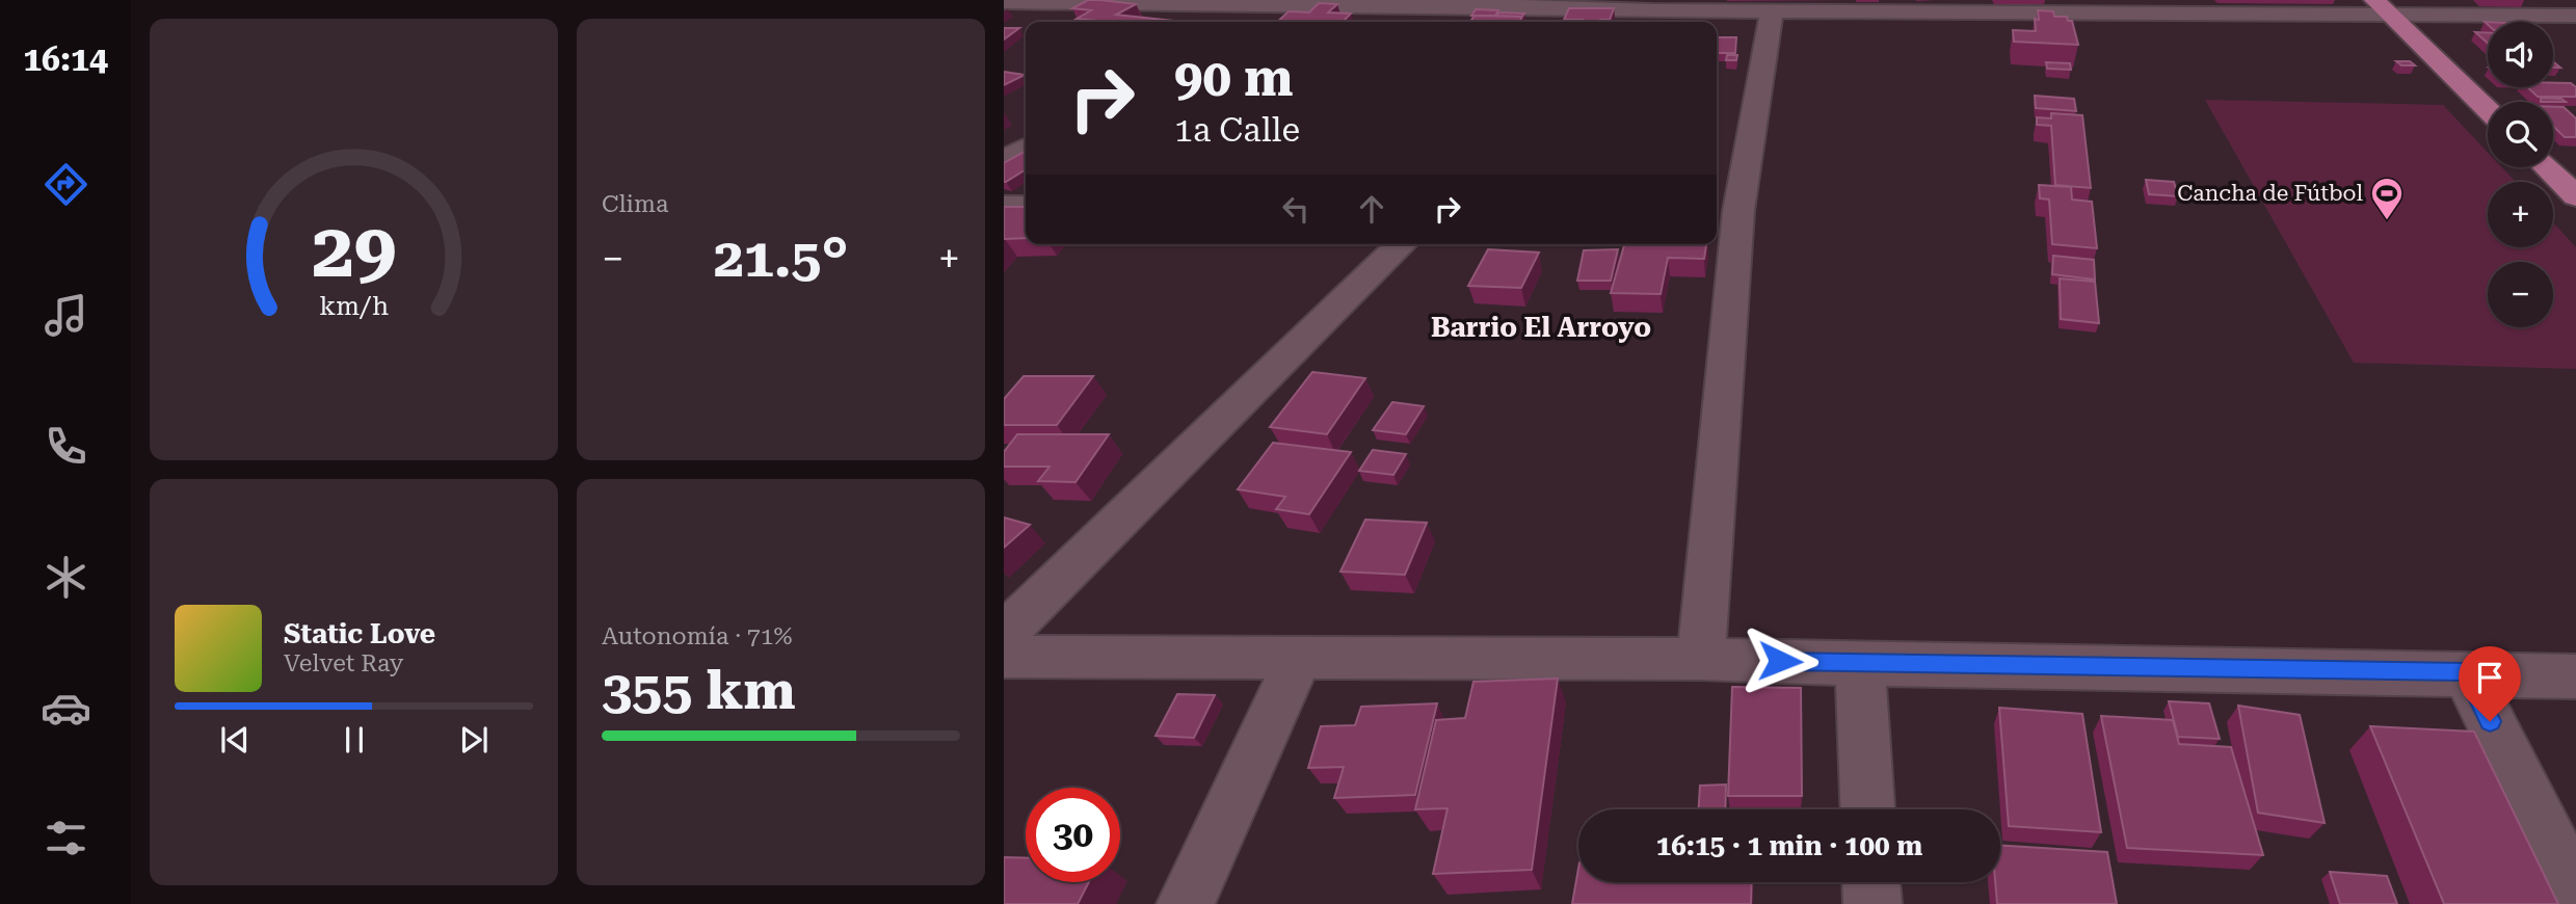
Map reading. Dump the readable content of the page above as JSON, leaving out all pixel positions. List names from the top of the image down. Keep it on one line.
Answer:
{"districts":["Barrio El Arroyo"],"places":{"sports":["Cancha de Fútbol"]},"page":{"tabs":"16:14","tile":["Clima",["Autonomía · 71%","355 km"]],"map_buttons":["+","−"],"turn":["90 m","1a Calle"],"heat":["−","21.5°","+"],"song":["Static Love","Velvet Ray"],"limit":"30","trip":"16:15 · 1 min · 100 m","gauge":["29","km/h"]}}
